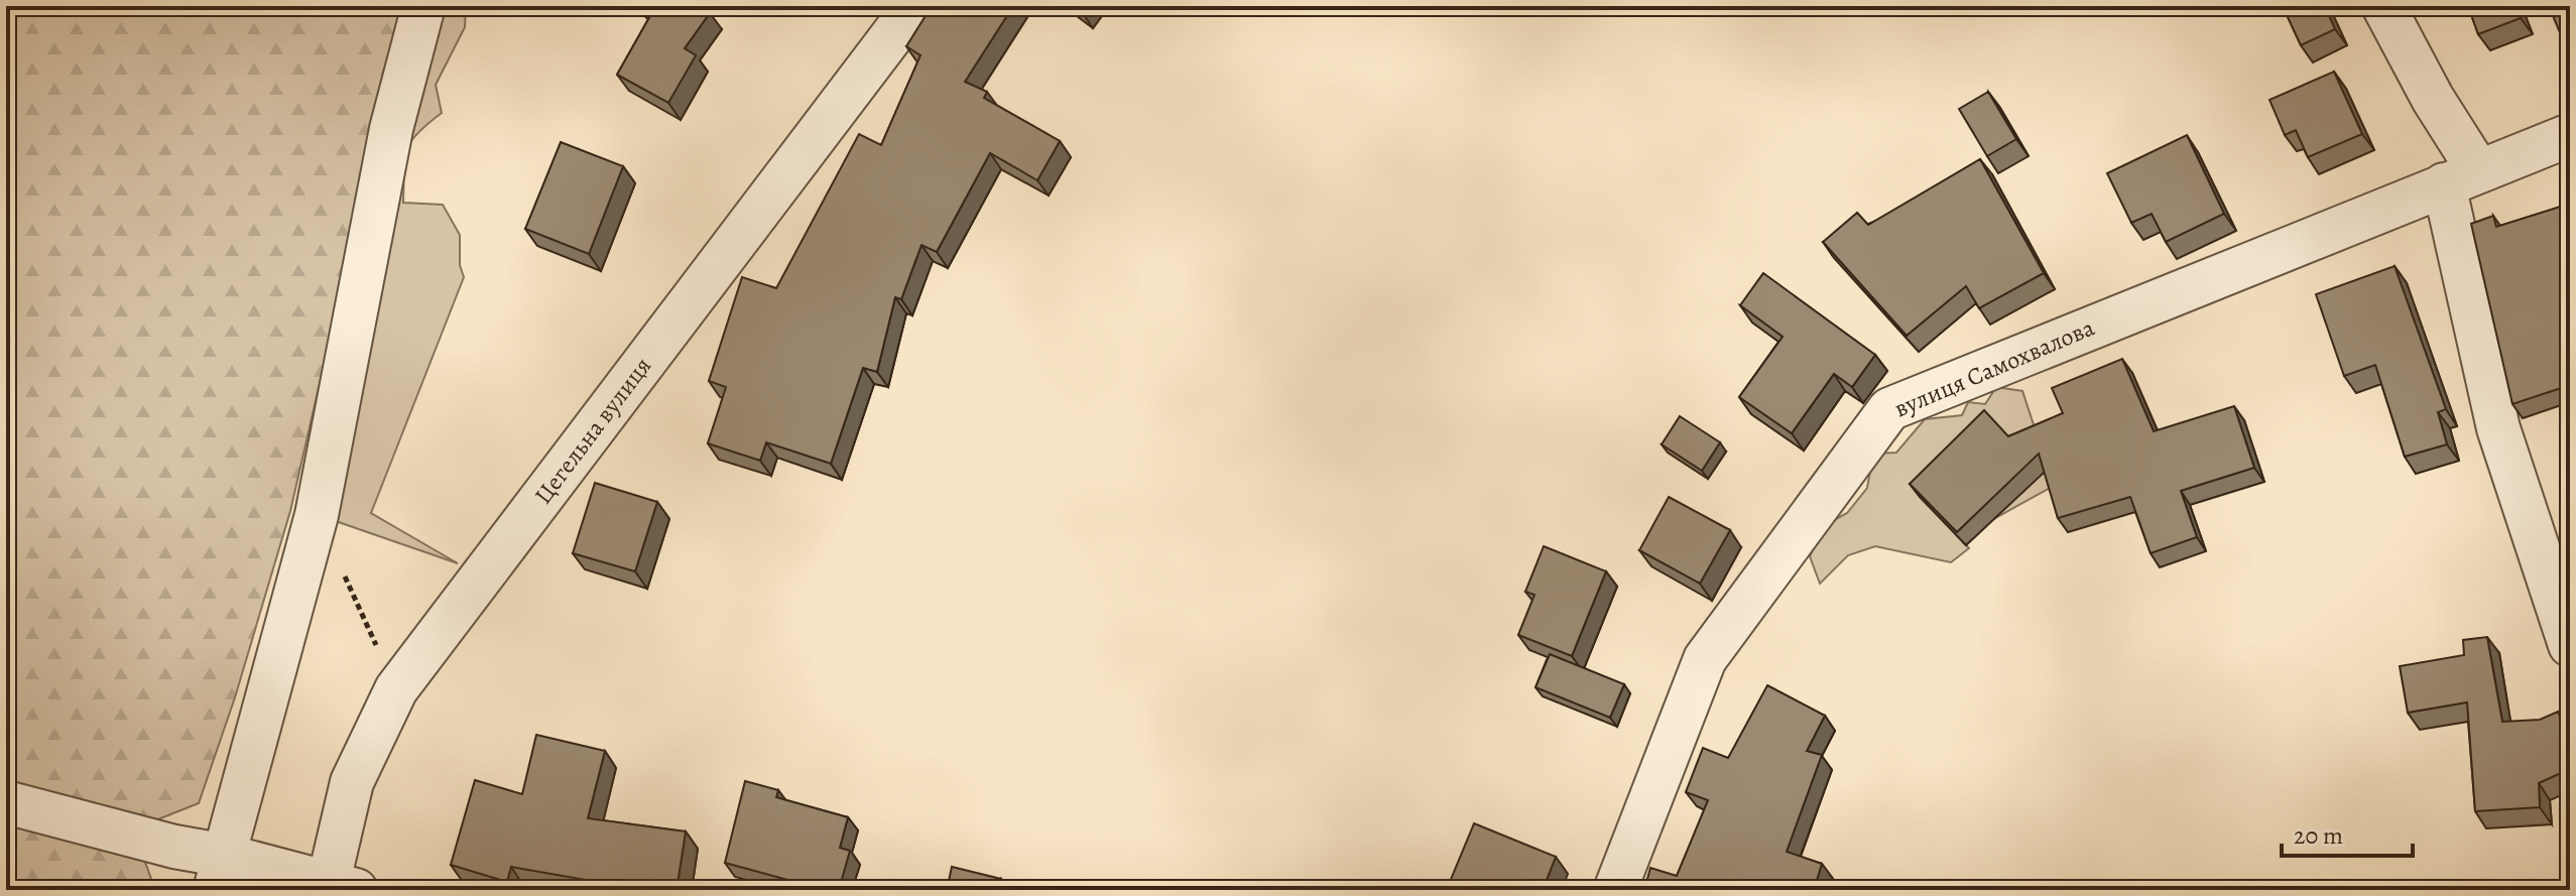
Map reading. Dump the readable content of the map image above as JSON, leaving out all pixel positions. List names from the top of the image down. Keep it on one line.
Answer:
{"streets":{"street":["вулиця Самохвалова","Цегельна вулиця"]},"scale_bar":"20 m"}
